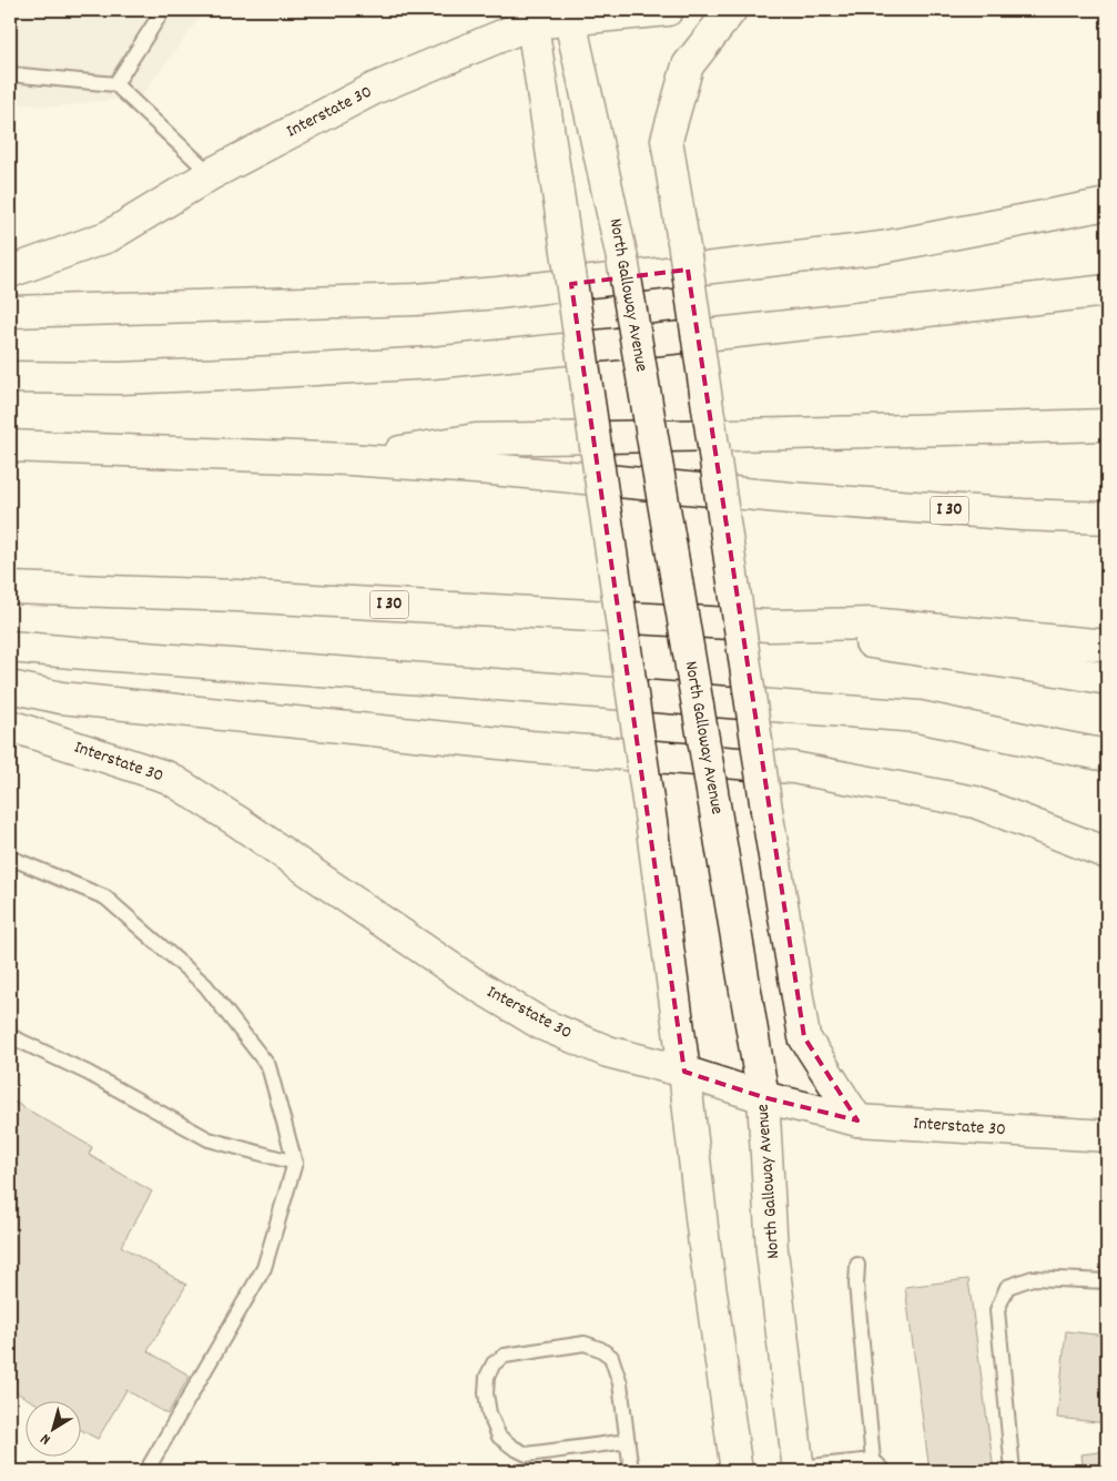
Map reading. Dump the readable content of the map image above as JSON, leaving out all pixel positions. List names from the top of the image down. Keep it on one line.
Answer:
{"streets":{"main road":["Interstate 30","North Galloway Avenue","I 30"]},"crossings":[["Interstate 30","North Galloway Avenue"]],"north":"bottom left"}
